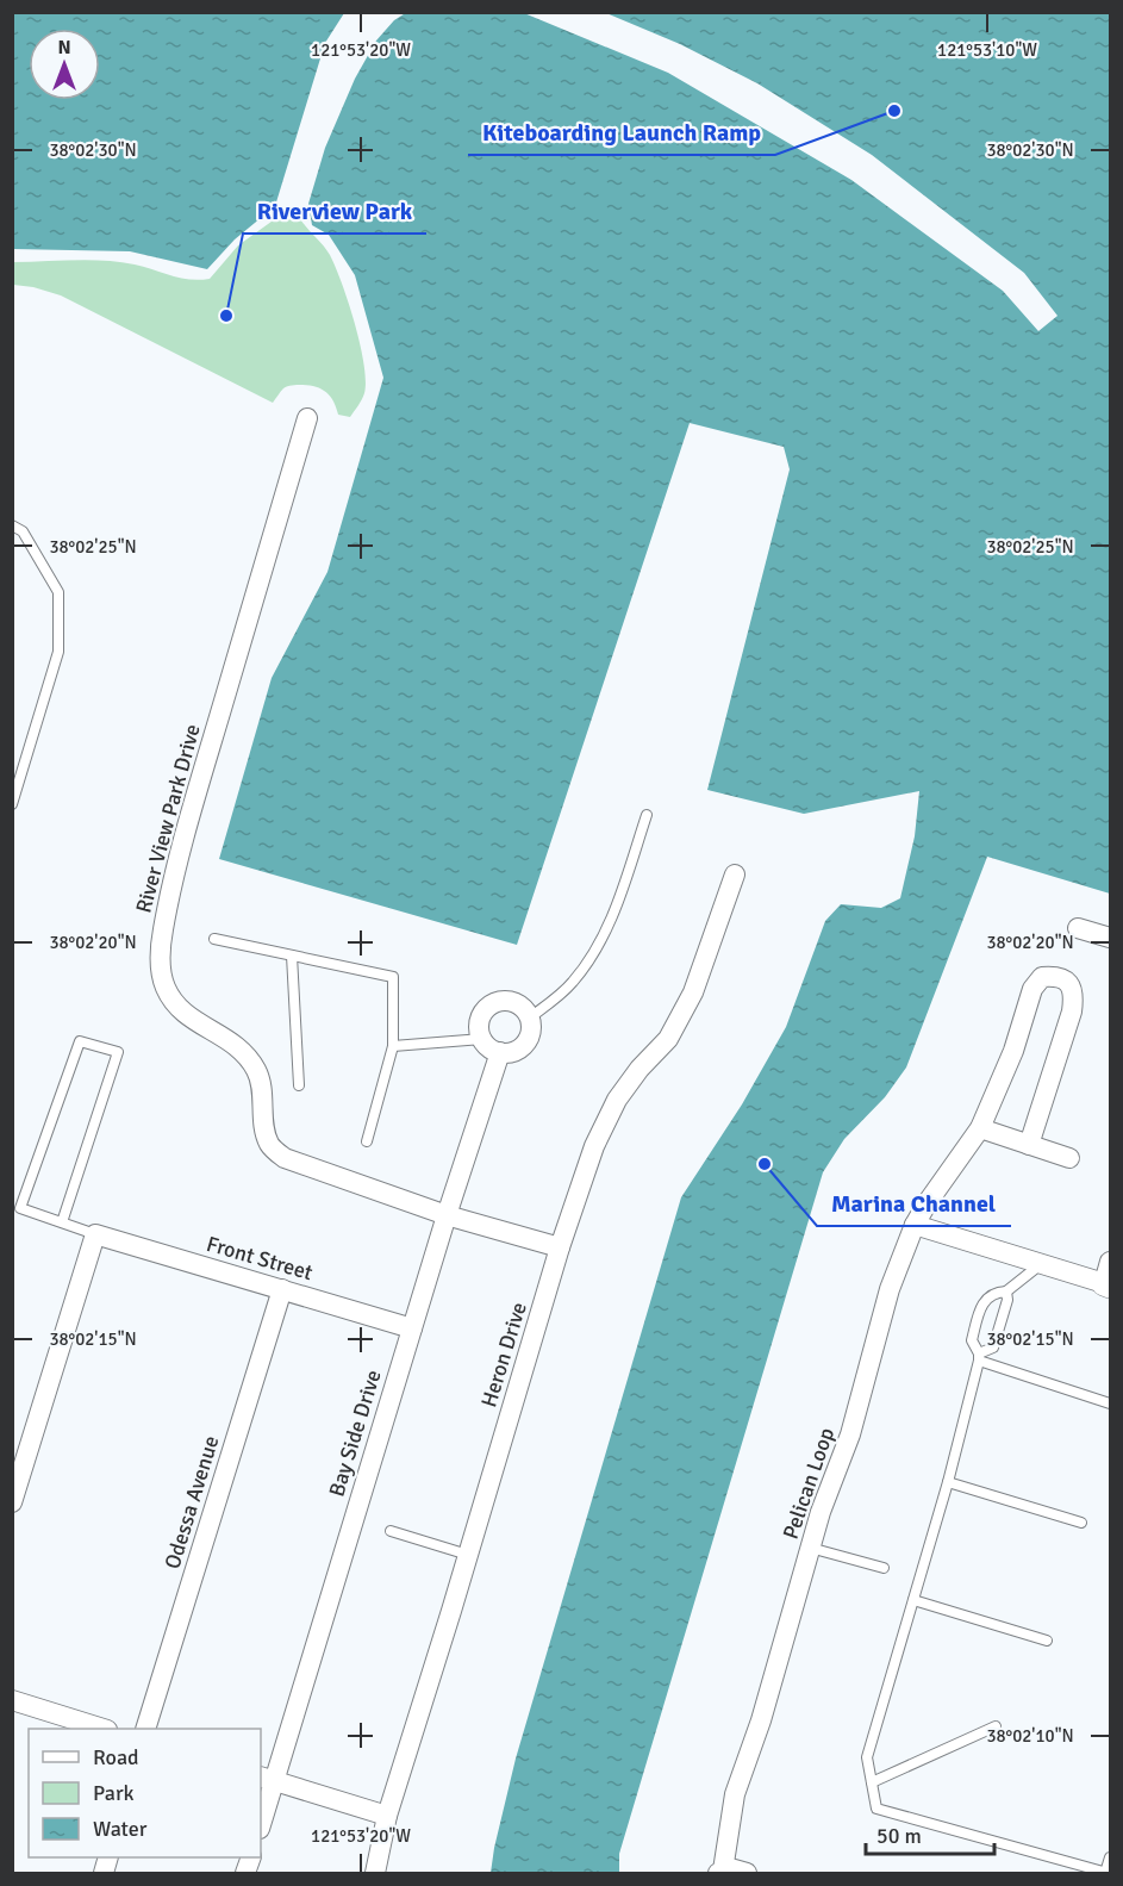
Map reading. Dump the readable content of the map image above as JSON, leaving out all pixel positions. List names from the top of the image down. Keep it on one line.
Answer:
{"streets":{"street":["River View Park Drive","Front Street","Heron Drive","Bay Side Drive","Pelican Loop","Odessa Avenue"]},"crossings":[["River View Park Drive","Heron Drive"],["River View Park Drive","Bay Side Drive"],["Front Street","Bay Side Drive"],["Front Street","Odessa Avenue"]],"places":["Kiteboarding Launch Ramp","Riverview Park","Marina Channel"],"legend":["Road","Park","Water"],"scale_bar":"50 m","north":"top","coordinates":["121°53'20\"W","121°53'10\"W","38°02'30\"N","38°02'25\"N","38°02'20\"N","38°02'15\"N","38°02'10\"N"]}
